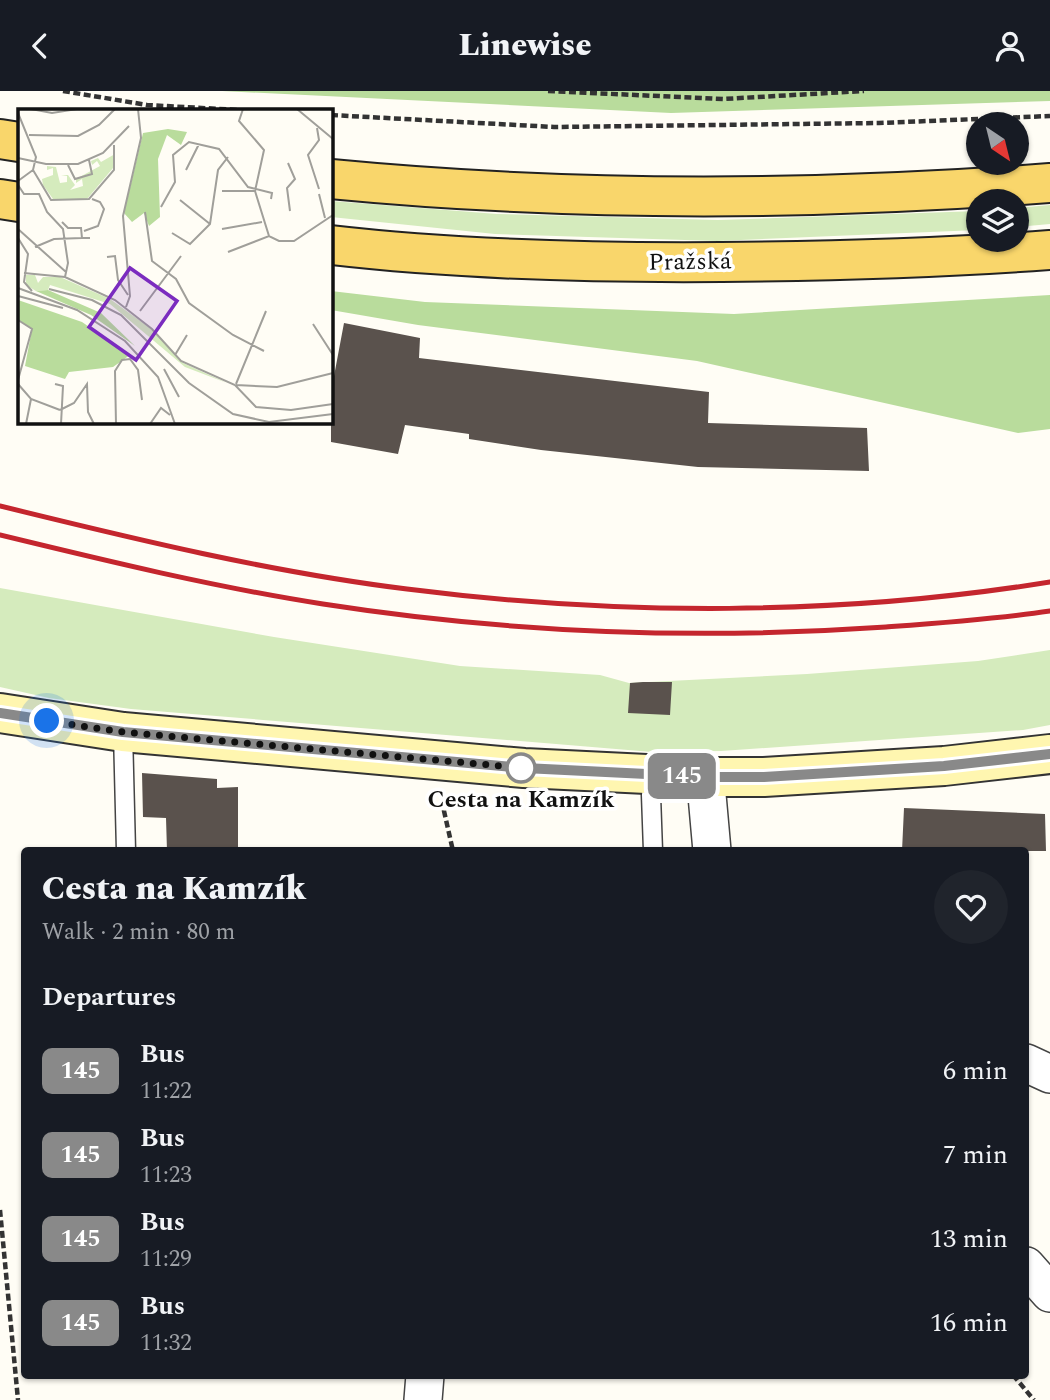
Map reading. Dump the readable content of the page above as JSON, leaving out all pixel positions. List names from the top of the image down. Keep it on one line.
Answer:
{"streets":{"main road":["Pražská"]},"places":["Cesta na Kamzík"],"lines":["bus line 145"],"north":"bottom right","page":{"header":"Linewise","on_map":"145","heading":[["Cesta na Kamzík","Walk · 2 min · 80 m"],"Departures"],"list":[{"mark":"145","name":"Bus","note":"11:22","value":"6 min"},{"mark":"145","name":"Bus","note":"11:23","value":"7 min"},{"mark":"145","name":"Bus","note":"11:29","value":"13 min"},{"mark":"145","name":"Bus","note":"11:32","value":"16 min"}]}}
